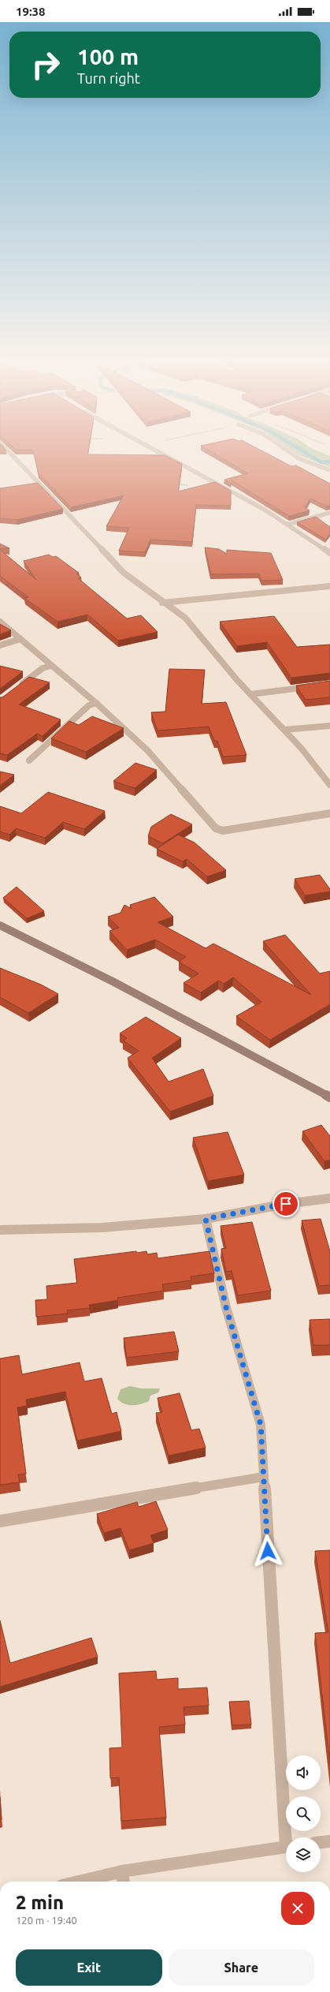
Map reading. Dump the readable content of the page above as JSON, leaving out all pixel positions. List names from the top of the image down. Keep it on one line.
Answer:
{"page":{"status":"19:38","turn":["100 m","Turn right"],"heading":["2 min","120 m · 19:40"],"buttons":["Exit","Share"]}}
